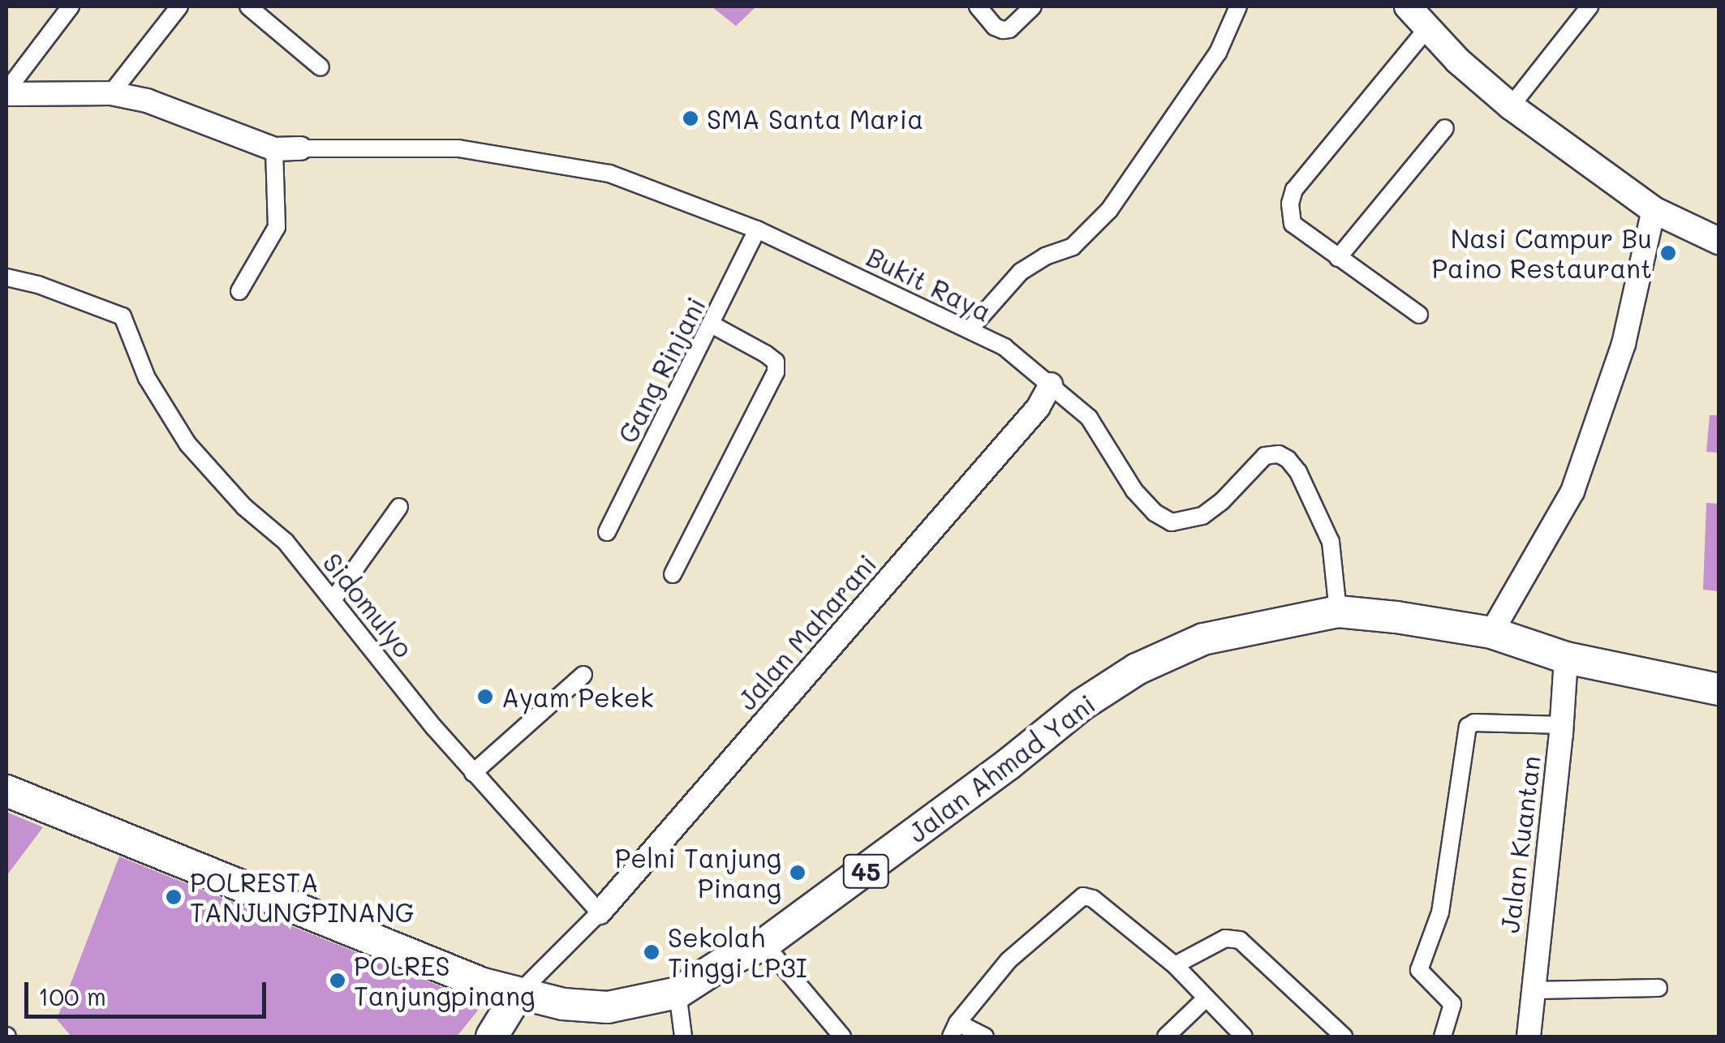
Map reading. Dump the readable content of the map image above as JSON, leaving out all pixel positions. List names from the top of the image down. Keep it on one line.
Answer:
{"streets":{"highway":["Jalan Ahmad Yani","45"],"street":["Bukit Raya","Gang Rinjani","Sidomulyo","Jalan Maharani","Jalan Kuantan"]},"crossings":[["Bukit Raya","Gang Rinjani"],["Bukit Raya","Jalan Maharani"],["Bukit Raya","Jalan Ahmad Yani"],["Sidomulyo","Jalan Maharani"],["Jalan Ahmad Yani","Jalan Kuantan"]],"places":["SMA Santa Maria","Nasi Campur Bu Paino Restaurant","Ayam Pekek","Pelni Tanjung Pinang","POLRESTA TANJUNGPINANG","Sekolah Tinggi LP3I","POLRES Tanjungpinang"],"scale_bar":"100 m"}
